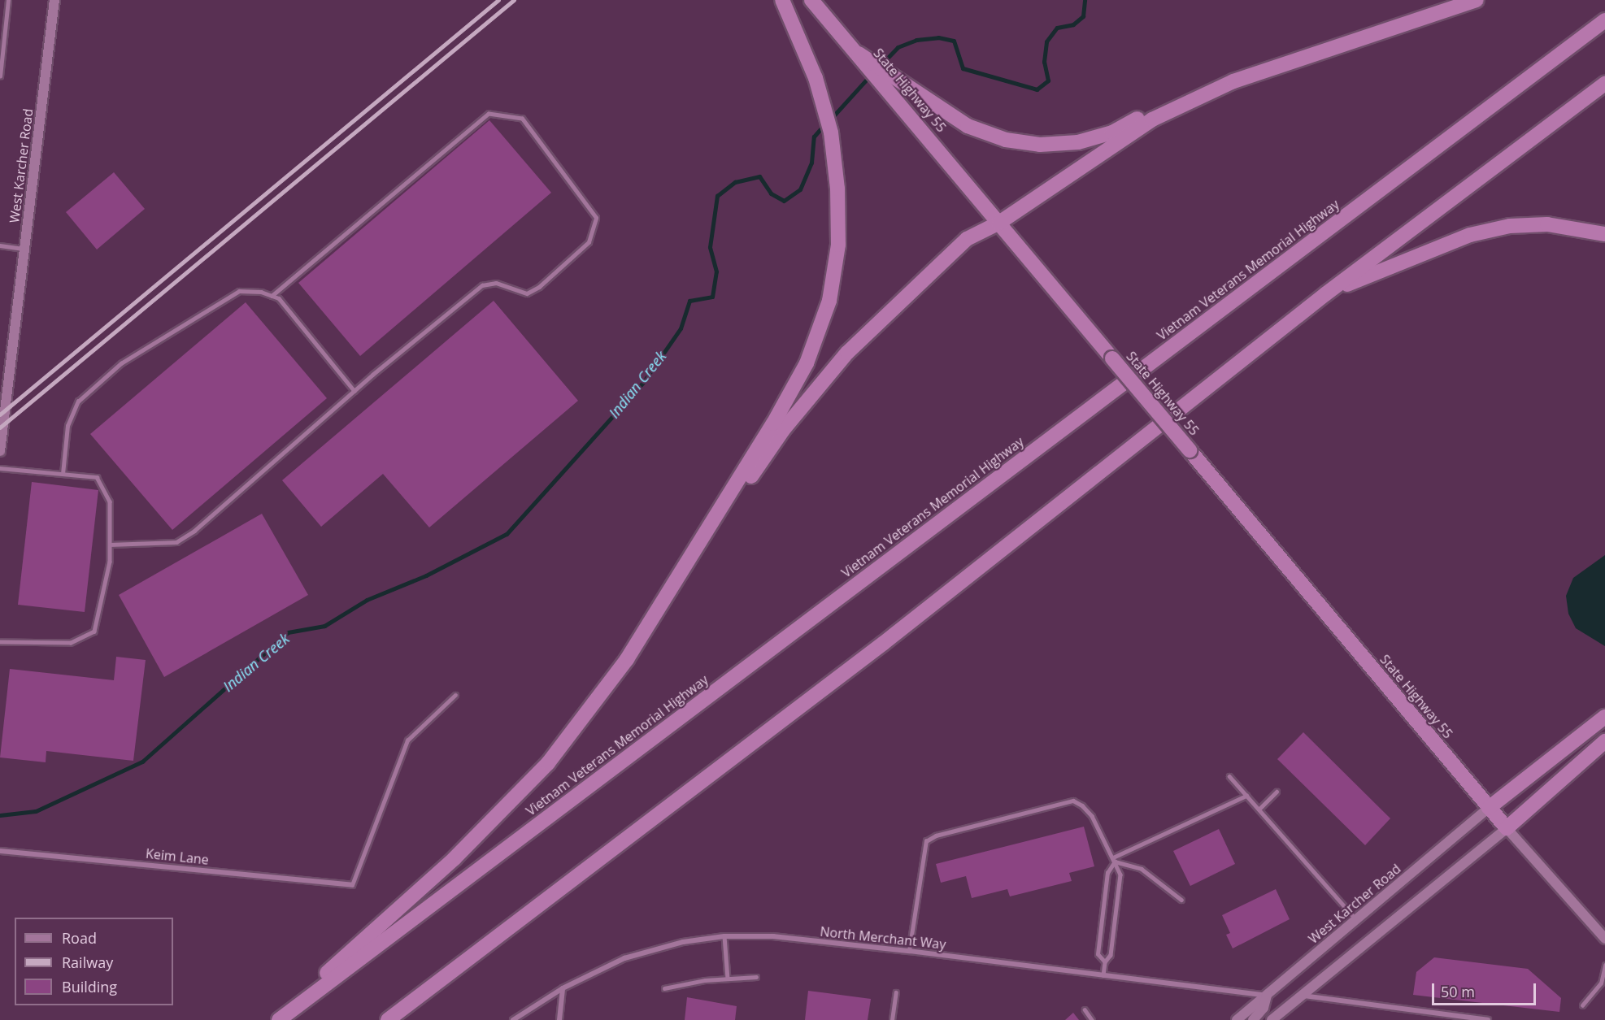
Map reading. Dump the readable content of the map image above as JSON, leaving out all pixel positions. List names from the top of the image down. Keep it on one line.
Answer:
{"streets":{"highway":["State Highway 55","Vietnam Veterans Memorial Highway"],"main road":["West Karcher Road"],"street":["Keim Lane","North Merchant Way"]},"crossings":[["State Highway 55","West Karcher Road"],["West Karcher Road","North Merchant Way"]],"water":["Indian Creek"],"legend":["Road","Railway","Building"],"scale_bar":"50 m"}
